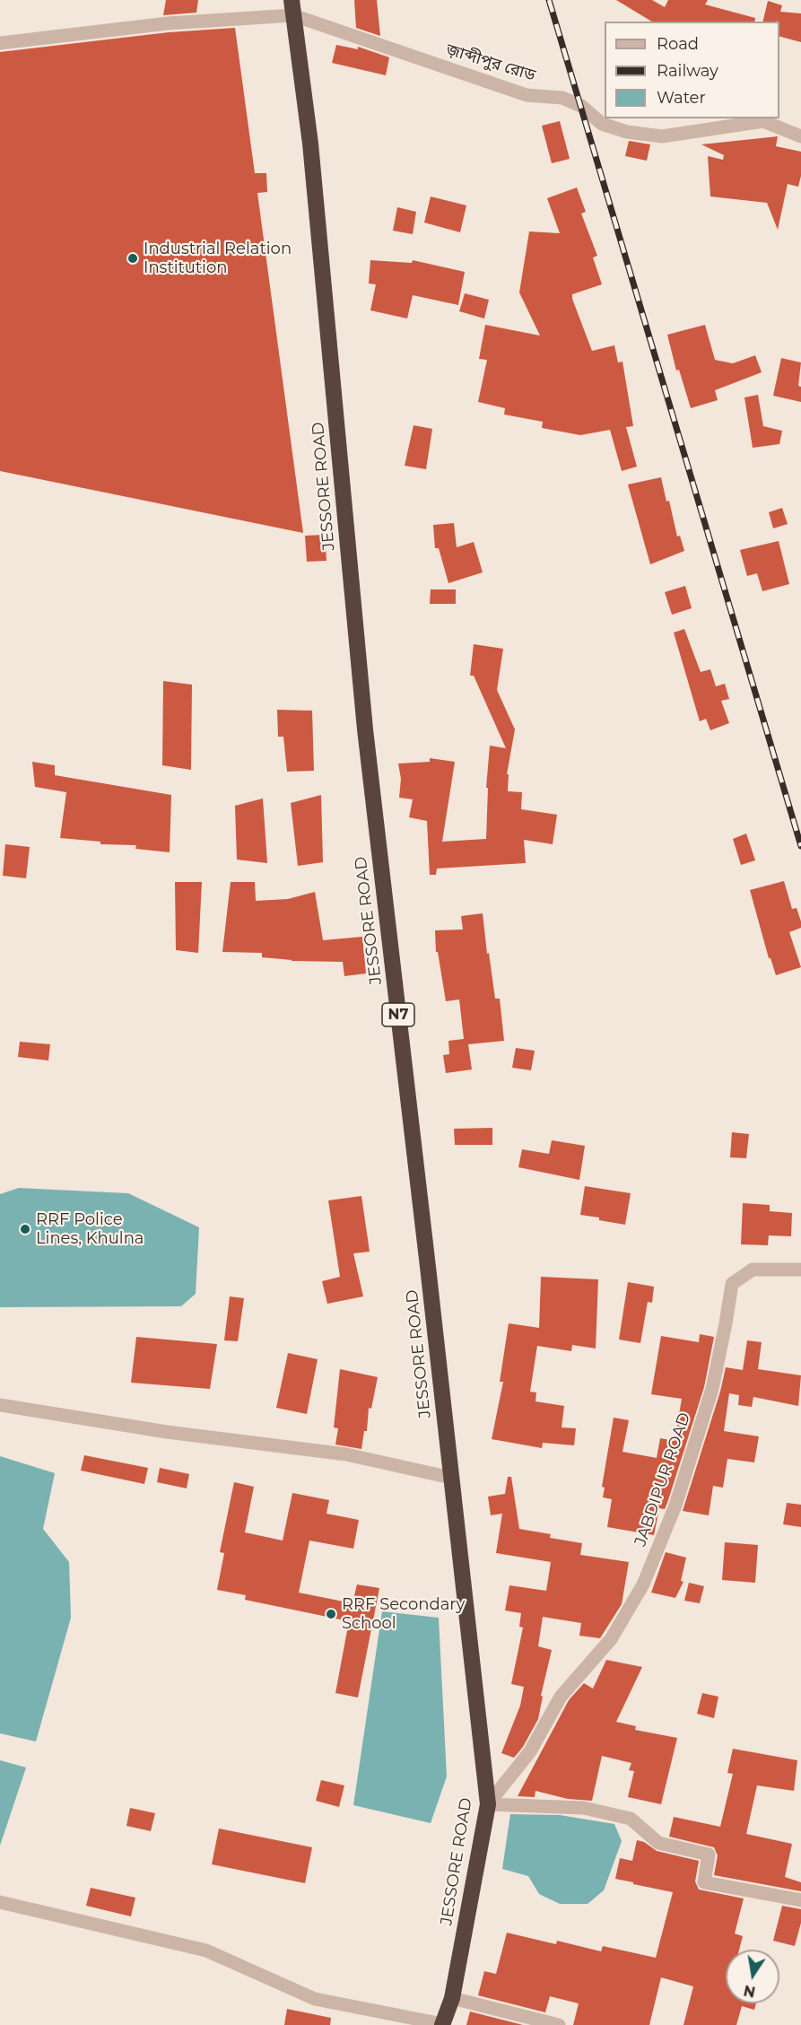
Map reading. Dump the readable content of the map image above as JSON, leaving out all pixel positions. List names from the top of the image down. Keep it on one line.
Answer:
{"streets":{"highway":["JESSORE ROAD","N7"],"street":["জ়াব্দীপুর রোড","JABDIPUR ROAD"]},"crossings":[["জ়াব্দীপুর রোড","JESSORE ROAD"],["JESSORE ROAD","JABDIPUR ROAD"]],"places":["Industrial Relation Institution","RRF Police Lines, Khulna","RRF Secondary School"],"legend":["Road","Railway","Water"],"north":"bottom"}
